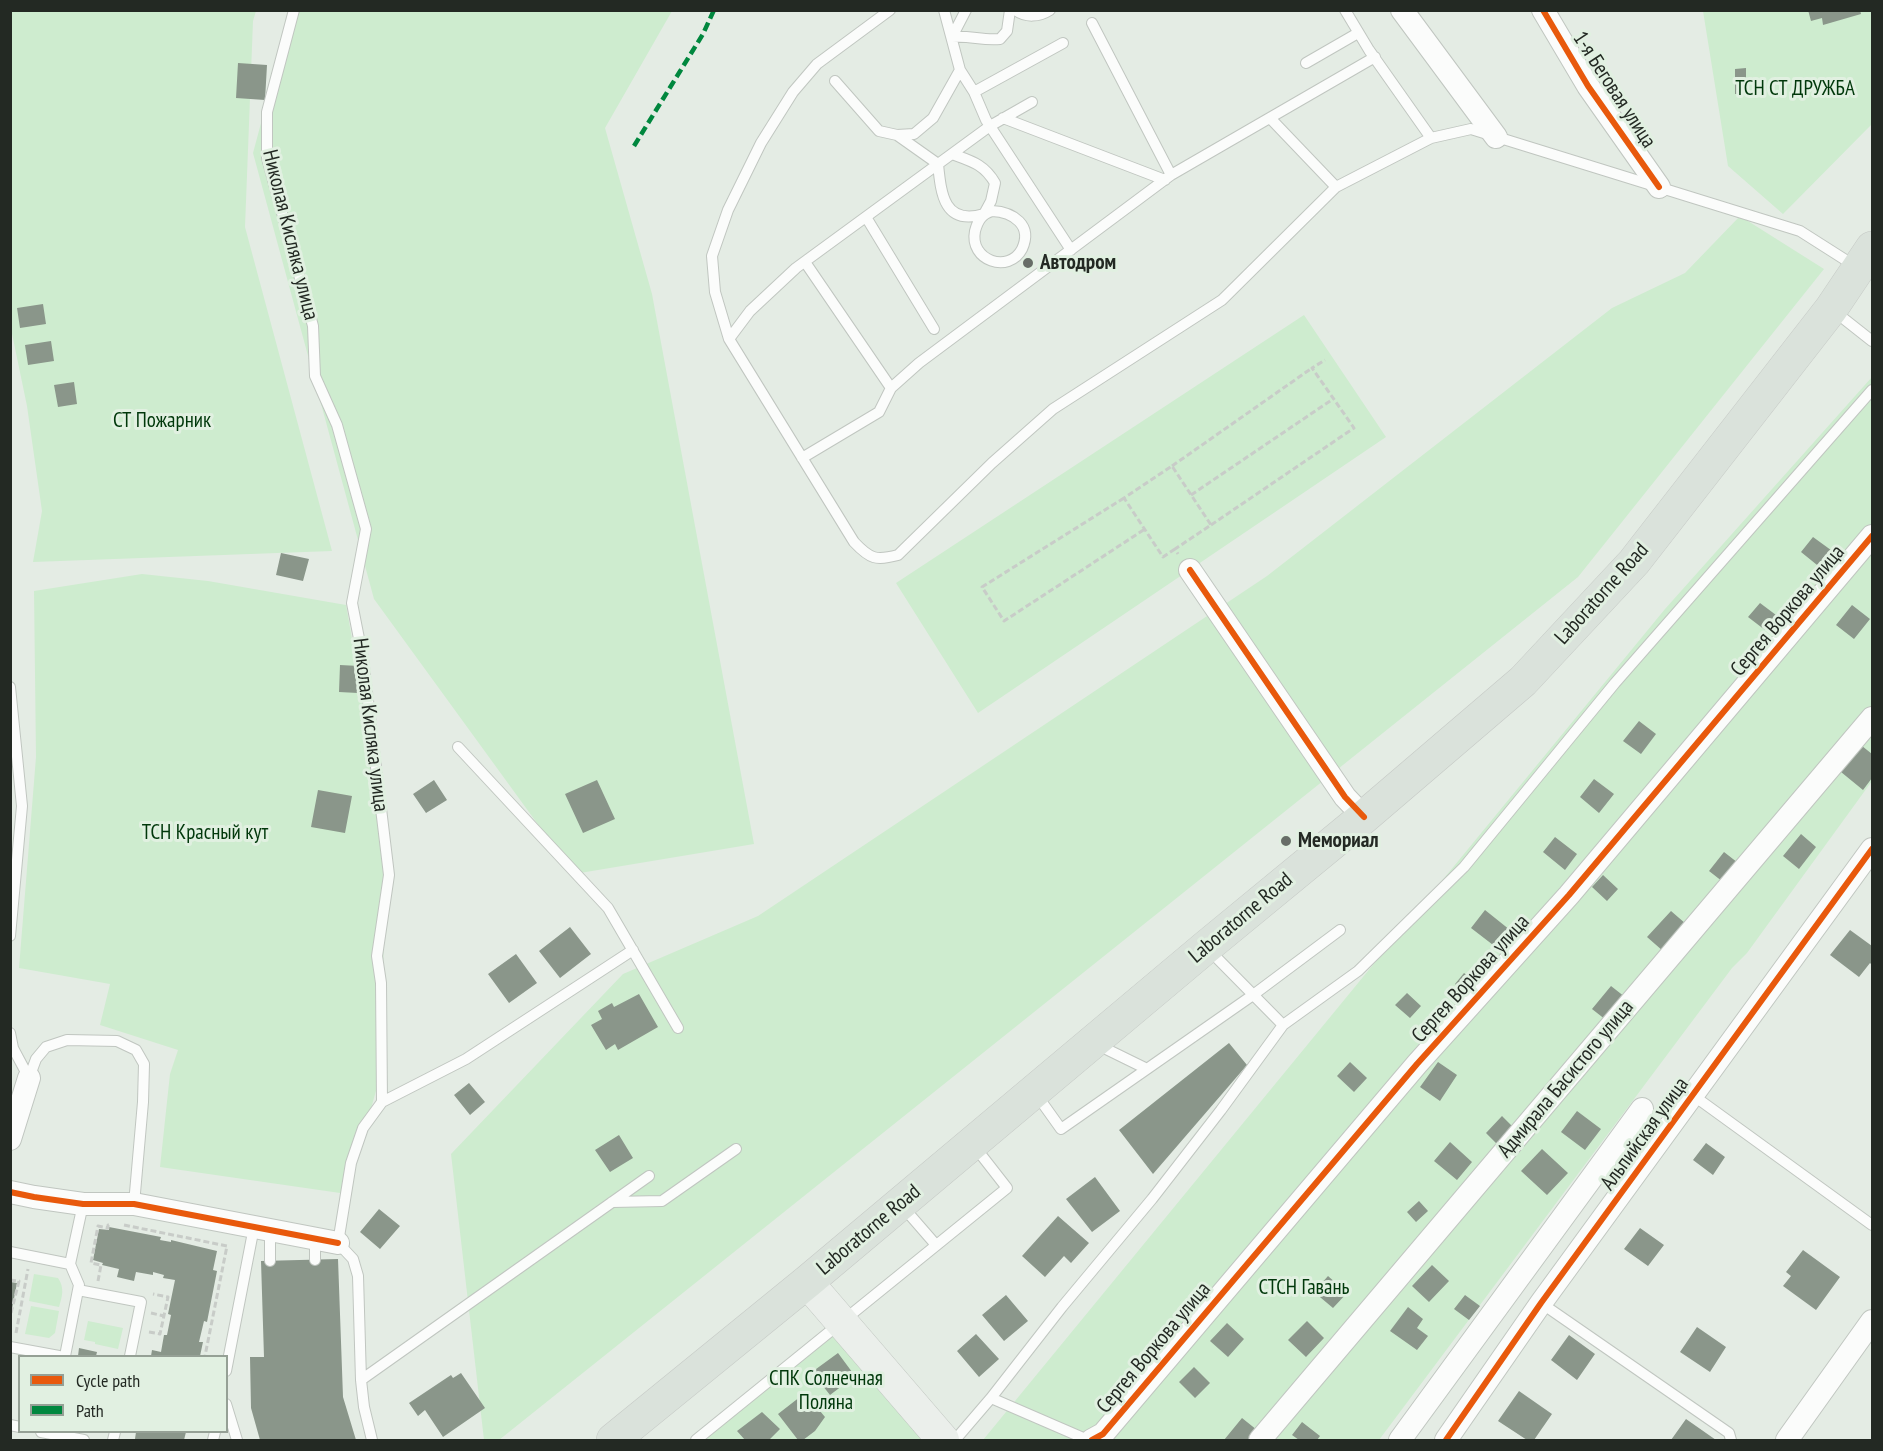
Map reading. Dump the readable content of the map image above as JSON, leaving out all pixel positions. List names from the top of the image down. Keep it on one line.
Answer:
{"streets":{"main road":["Laboratorne Road"],"street":["1-я Беговая улица","Сергея Воркова улица","Адмирала Басистого улица","Альпийская улица"],"lane":["Николая Кисляка улица"]},"parks":["ТСН СТ ДРУЖБА","СТ Пожарник","ТСН Красный кут","СТСН Гавань","СПК Солнечная Поляна"],"places":["Автодром","Мемориал"],"legend":["Cycle path","Path"]}
